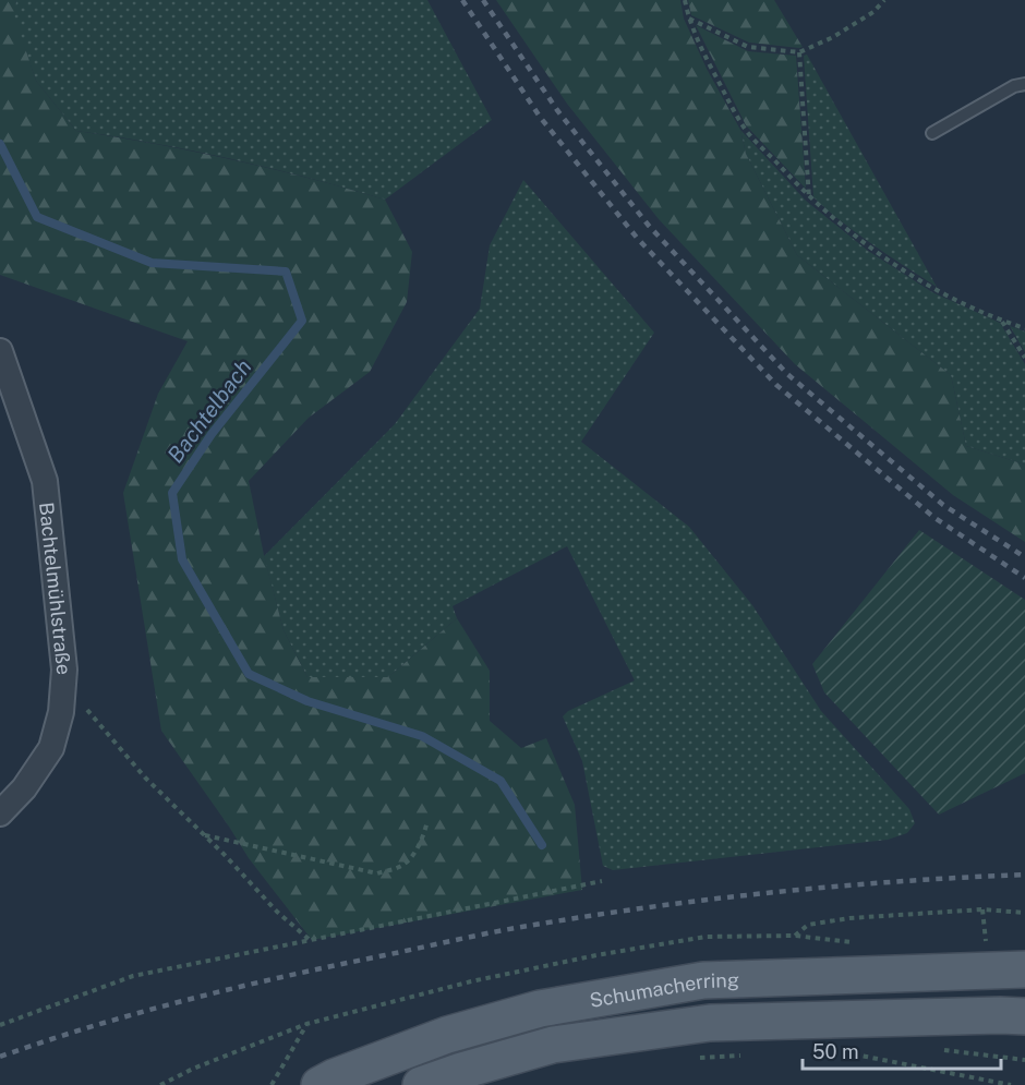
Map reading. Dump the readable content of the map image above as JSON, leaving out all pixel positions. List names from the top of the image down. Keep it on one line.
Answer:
{"streets":{"main road":["Schumacherring"],"street":["Bachtelmühlstraße"]},"water":["Bachtelbach"],"scale_bar":"50 m"}
